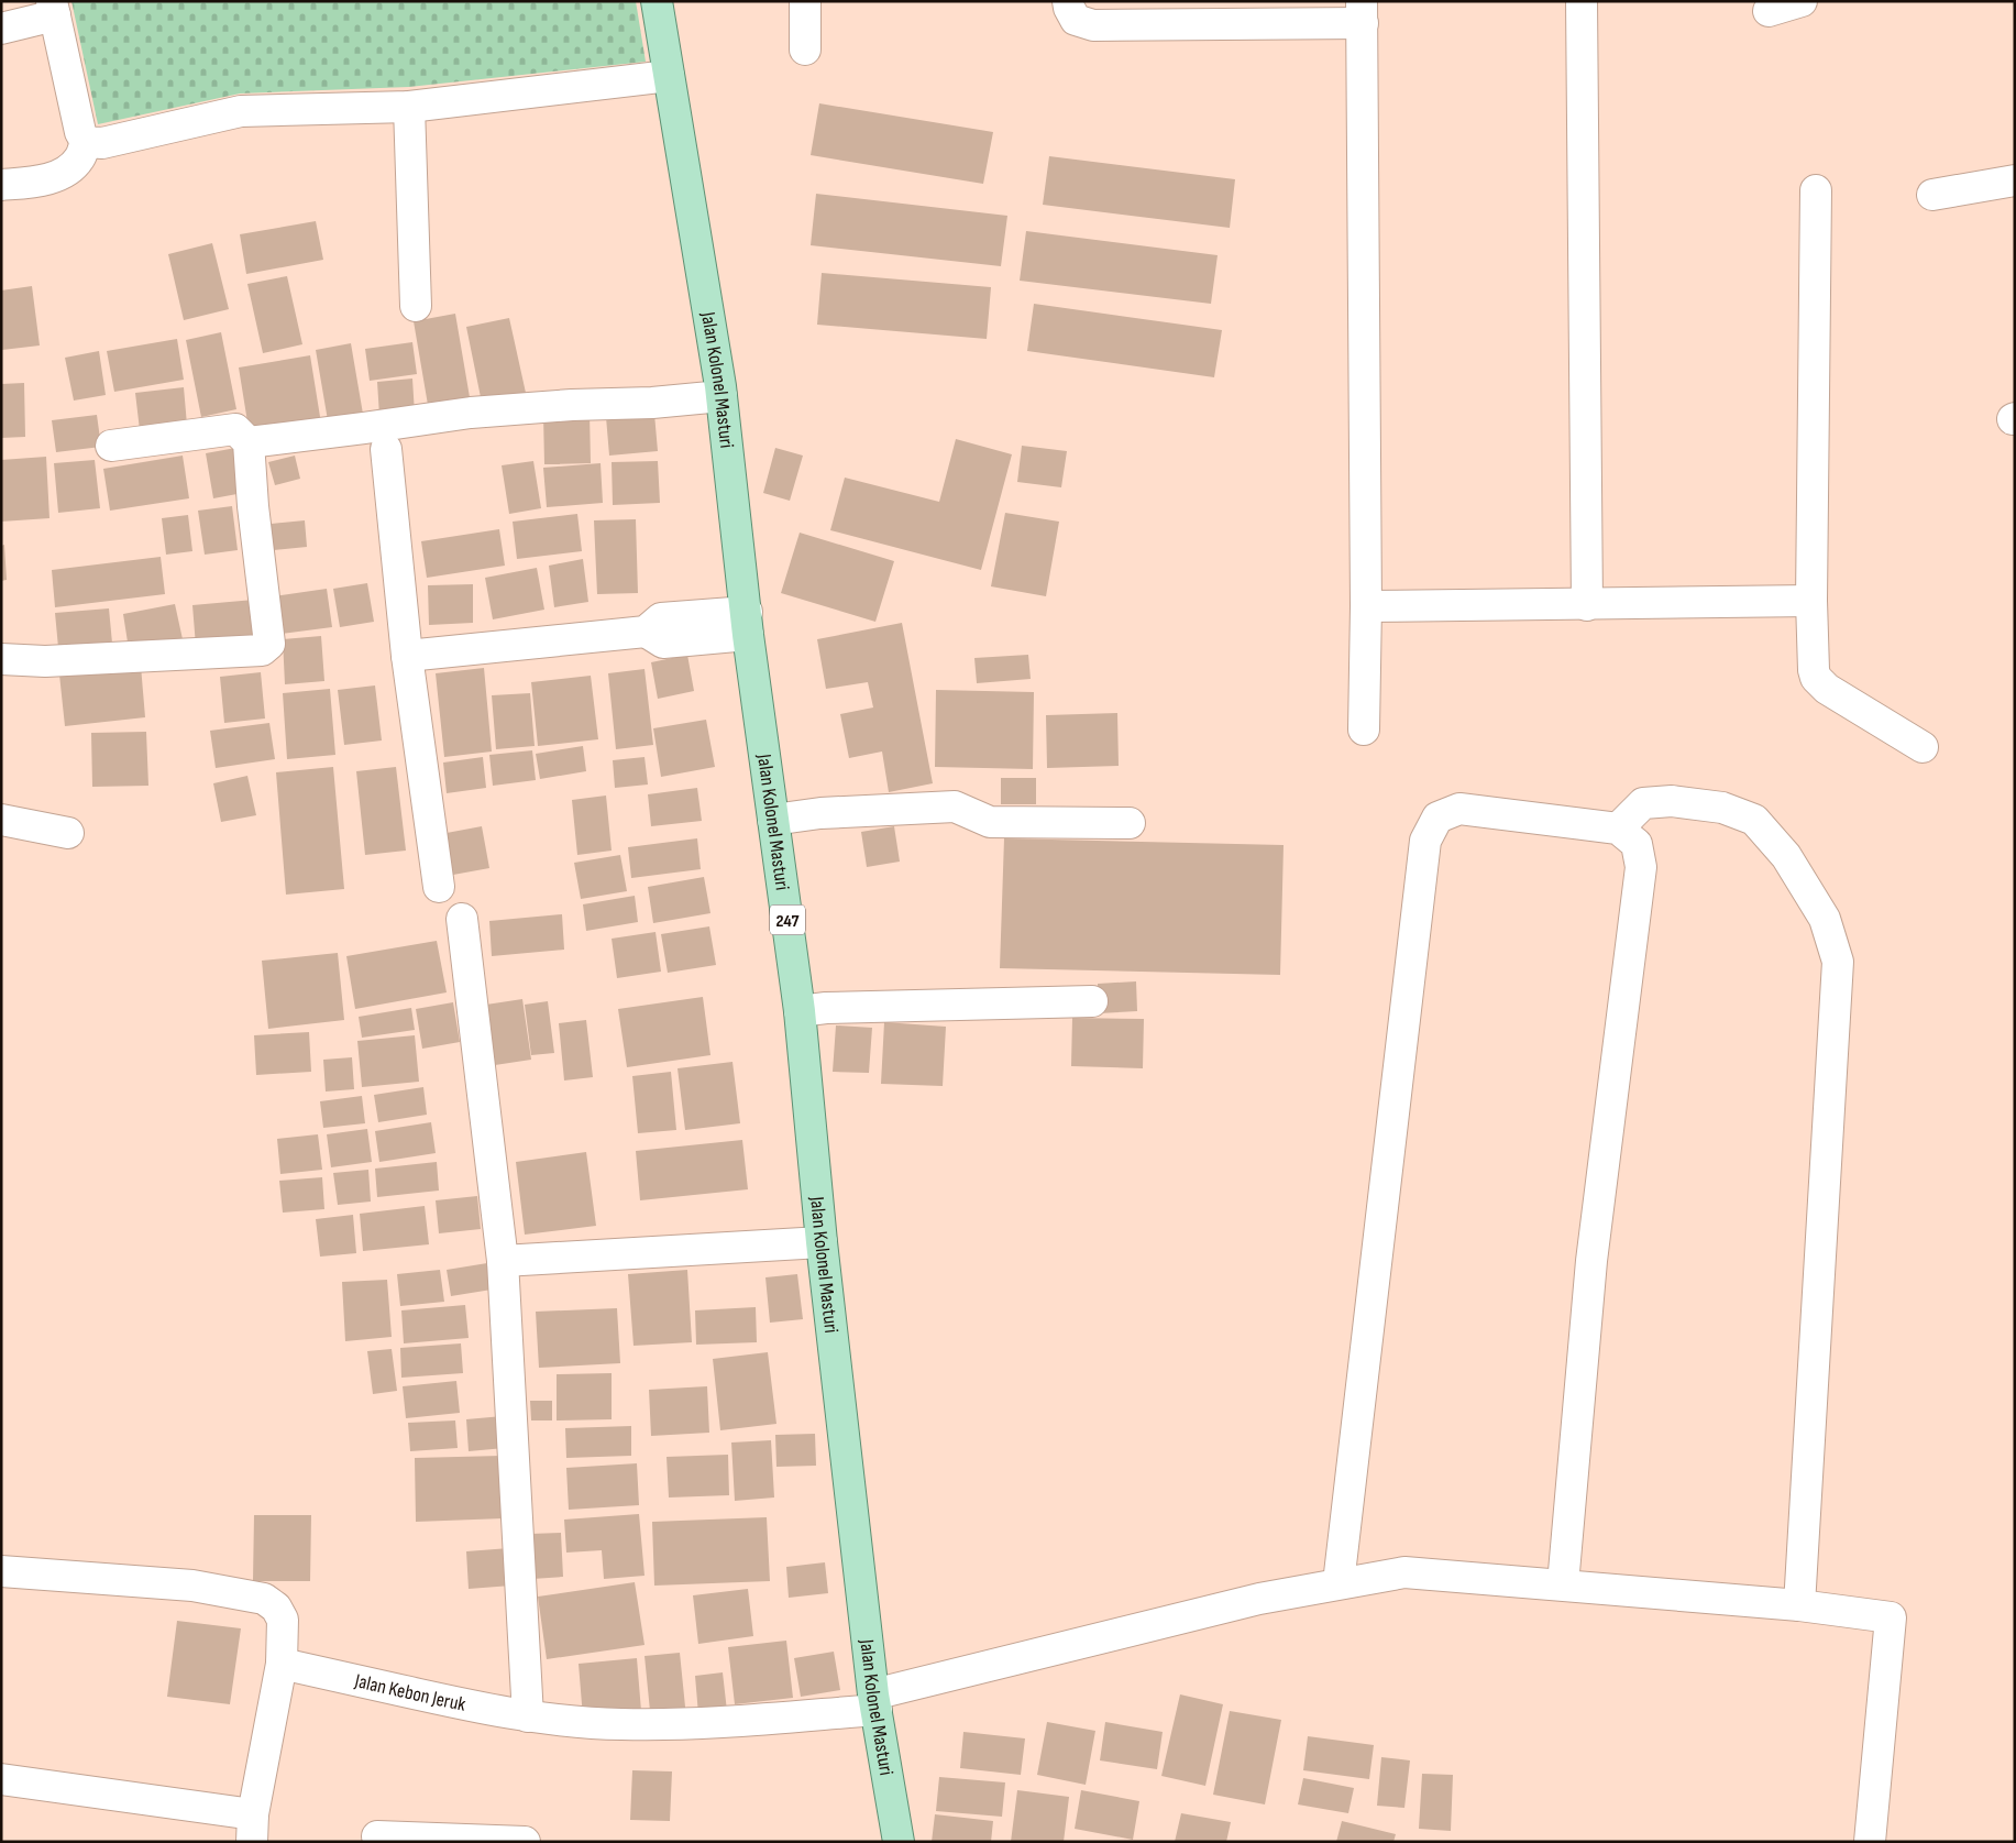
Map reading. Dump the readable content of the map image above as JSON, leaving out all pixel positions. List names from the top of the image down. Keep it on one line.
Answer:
{"streets":{"main road":["Jalan Kolonel Masturi","247"],"street":["Jalan Kebon Jeruk"]},"crossings":[["Jalan Kolonel Masturi","Jalan Kebon Jeruk"]]}
